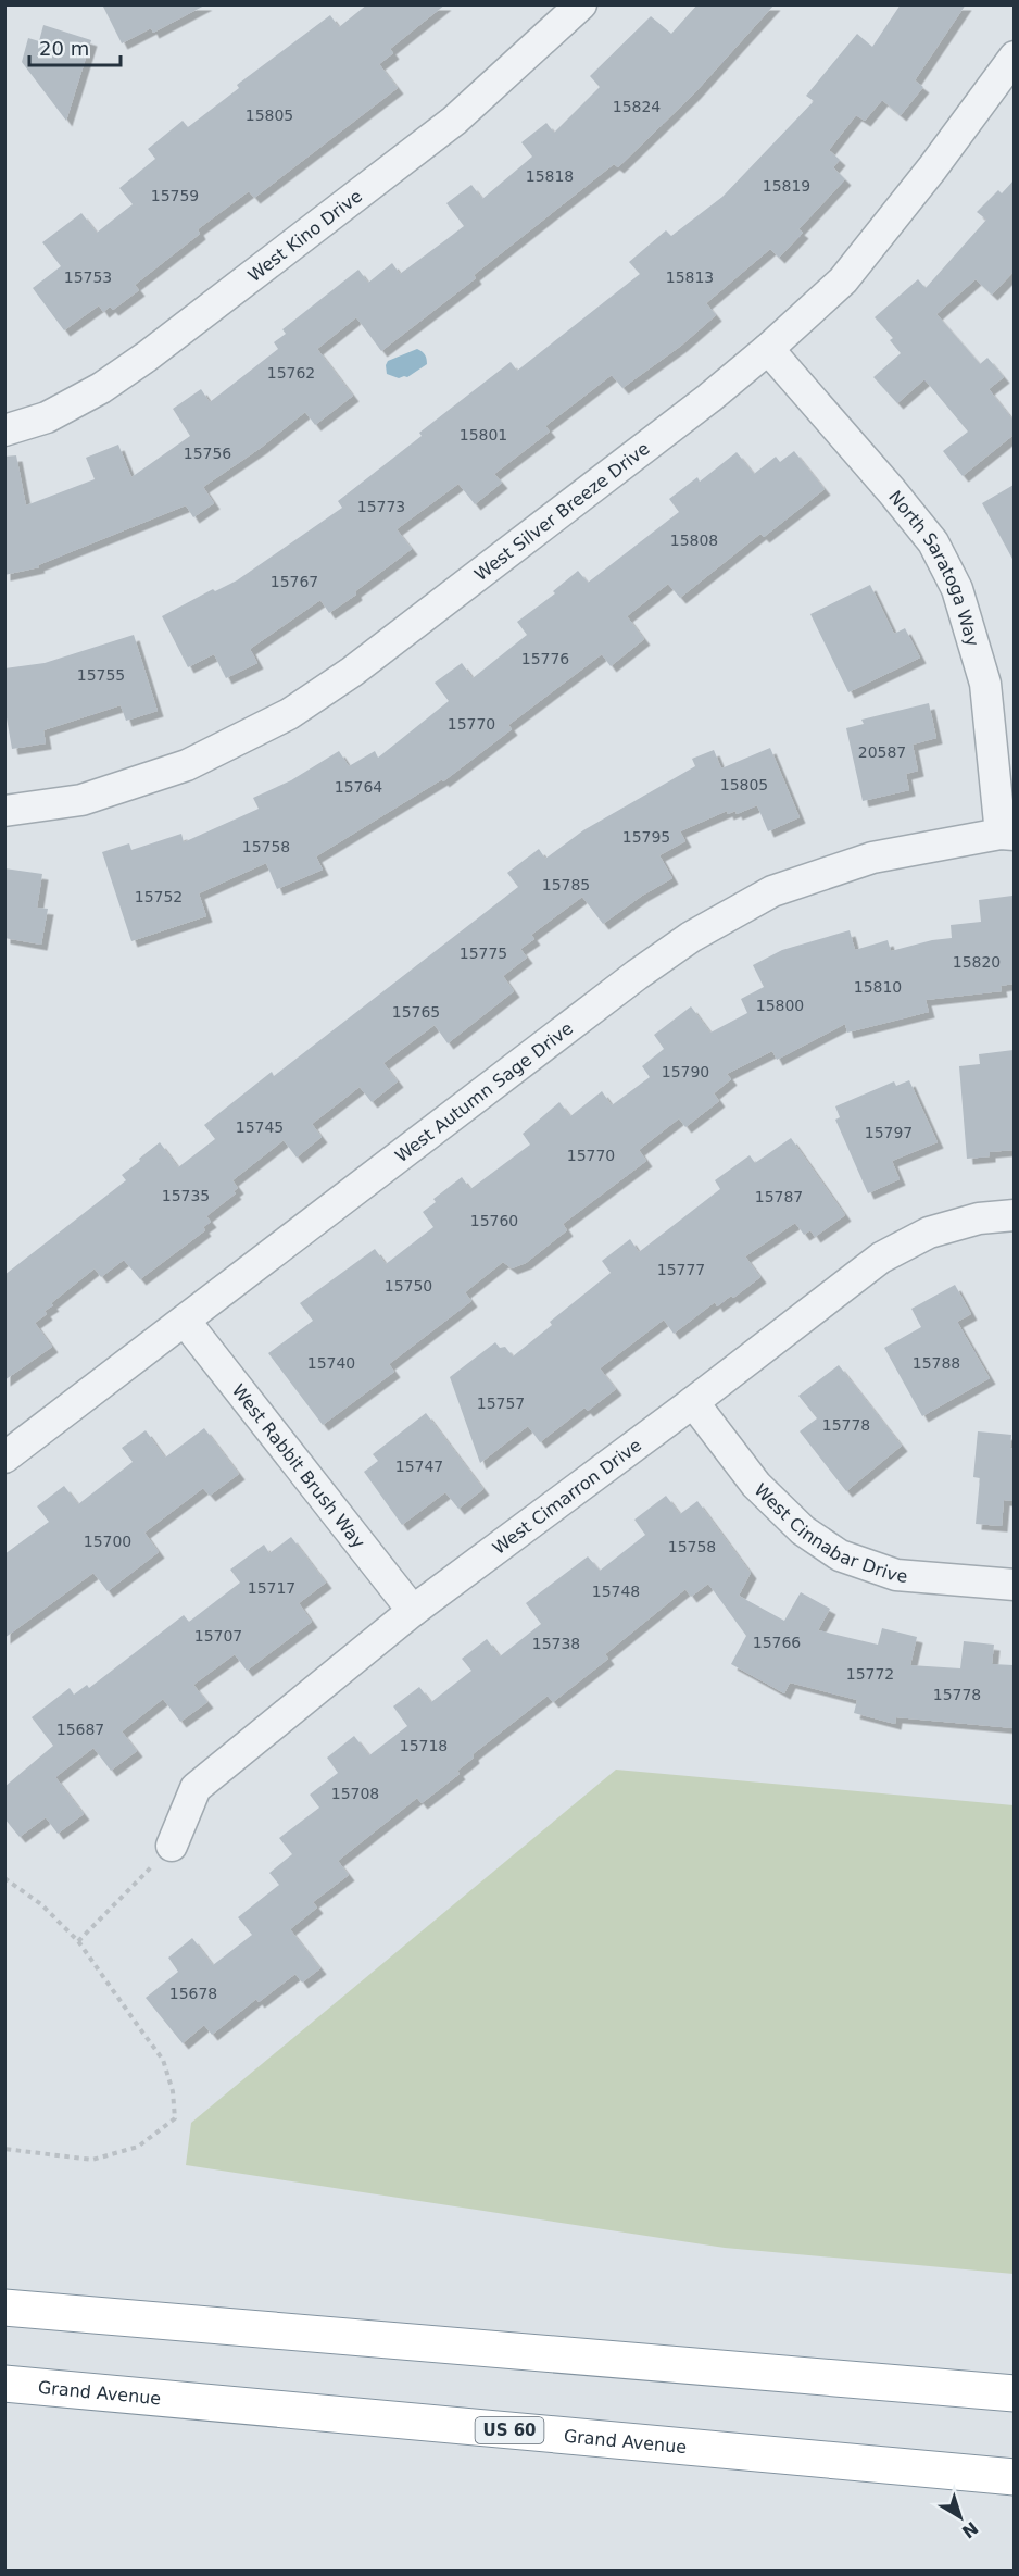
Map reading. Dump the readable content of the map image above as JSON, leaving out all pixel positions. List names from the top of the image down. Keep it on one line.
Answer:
{"streets":{"highway":["Grand Avenue","US 60"],"street":["West Kino Drive","West Silver Breeze Drive","North Saratoga Way","West Autumn Sage Drive","West Rabbit Brush Way","West Cimarron Drive","West Cinnabar Drive"]},"crossings":[["West Silver Breeze Drive","North Saratoga Way"],["North Saratoga Way","West Autumn Sage Drive"],["West Autumn Sage Drive","West Rabbit Brush Way"],["West Rabbit Brush Way","West Cimarron Drive"],["West Cimarron Drive","West Cinnabar Drive"]],"house_numbers":["15824","15805","15818","15819","15759","15753","15813","15762","15801","15756","15773","15808","15767","15776","15755","15770","20587","15805","15764","15795","15758","15785","15752","15775","15820","15810","15800","15765","15790","15745","15797","15770","15735","15787","15760","15777","15750","15740","15788","15757","15778","15747","15700","15758","15717","15748","15707","15766","15738","15772","15778","15687","15718","15708","15678"],"scale_bar":"20 m","north":"bottom right"}
